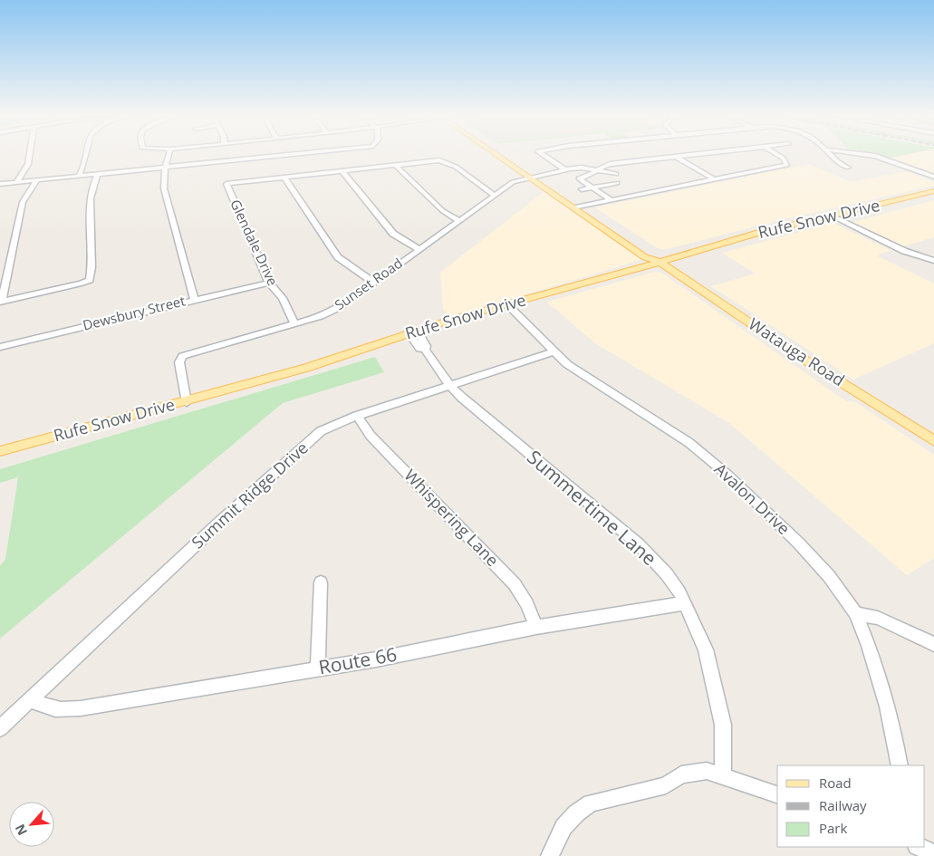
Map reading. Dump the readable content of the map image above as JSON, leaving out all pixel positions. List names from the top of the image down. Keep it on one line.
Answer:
{"streets":{"main road":["Rufe Snow Drive","Watauga Road"],"street":["Glendale Drive","Sunset Road","Dewsbury Street","Summit Ridge Drive","Avalon Drive","Summertime Lane","Whispering Lane","Route 66"]},"crossings":[["Rufe Snow Drive","Sunset Road"],["Rufe Snow Drive","Watauga Road"],["Rufe Snow Drive","Avalon Drive"],["Rufe Snow Drive","Summertime Lane"],["Glendale Drive","Sunset Road"],["Glendale Drive","Dewsbury Street"],["Summit Ridge Drive","Avalon Drive"],["Summit Ridge Drive","Summertime Lane"],["Summit Ridge Drive","Whispering Lane"],["Summit Ridge Drive","Route 66"],["Summertime Lane","Route 66"],["Whispering Lane","Route 66"]],"legend":["Road","Railway","Park"],"north":"bottom left"}
